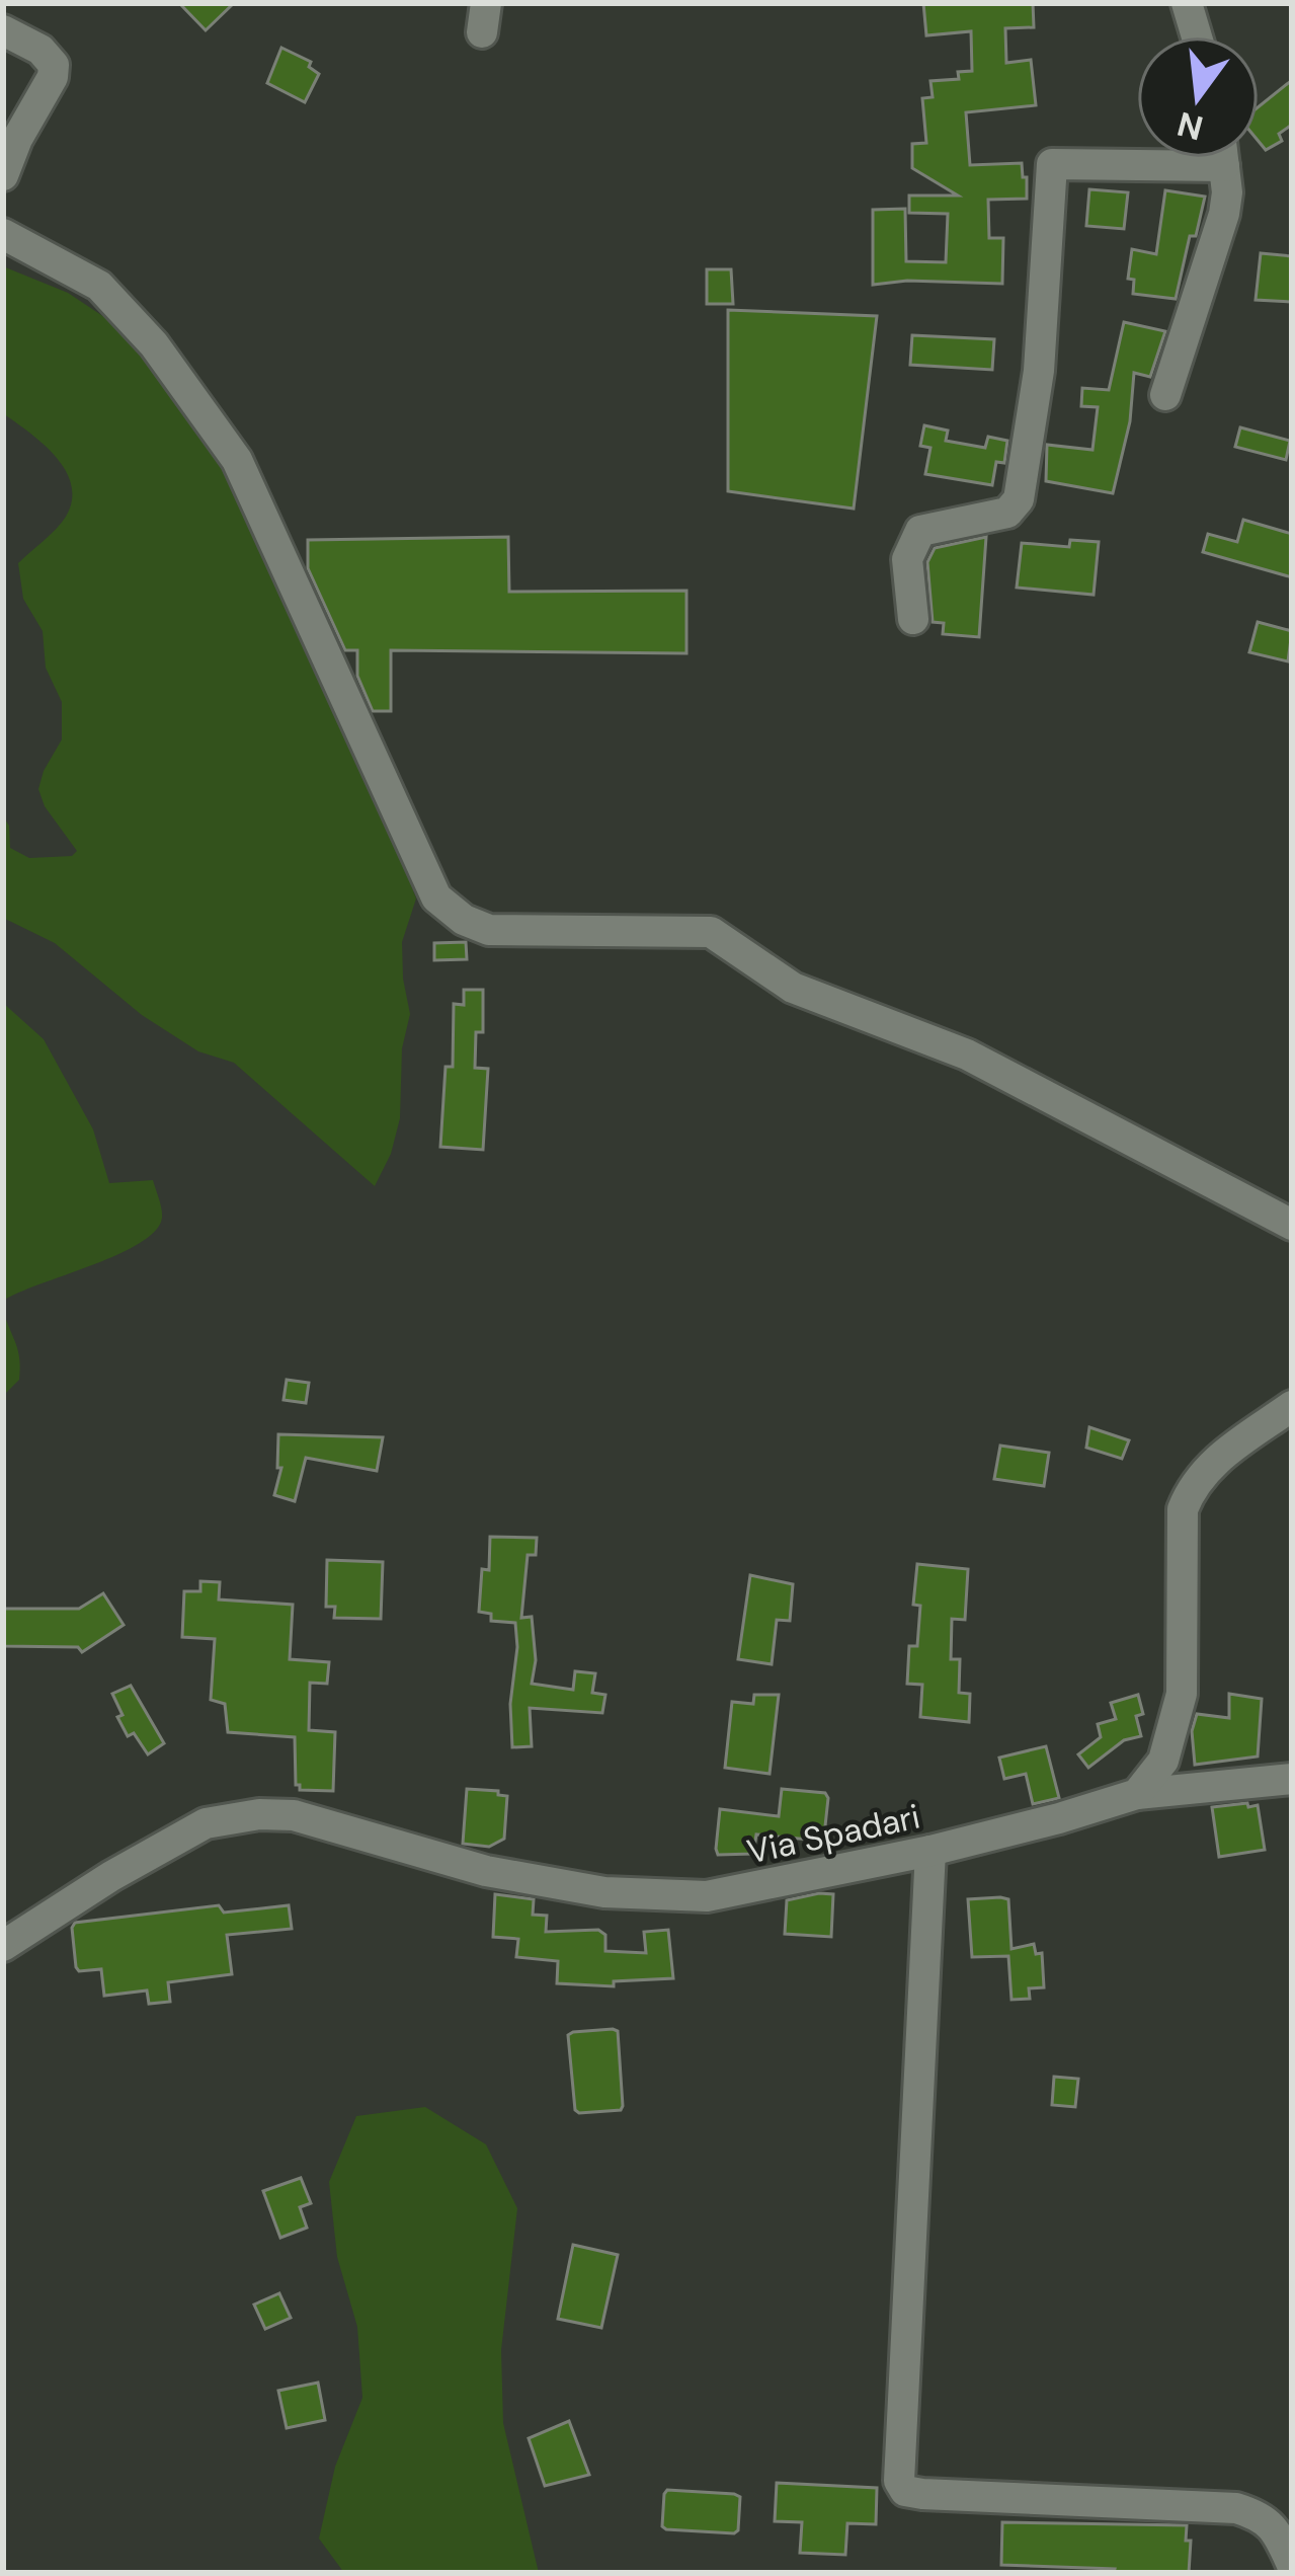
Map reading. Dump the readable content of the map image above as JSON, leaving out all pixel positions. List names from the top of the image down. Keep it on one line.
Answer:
{"streets":{"street":["Via Spadari"]},"north":"bottom"}
